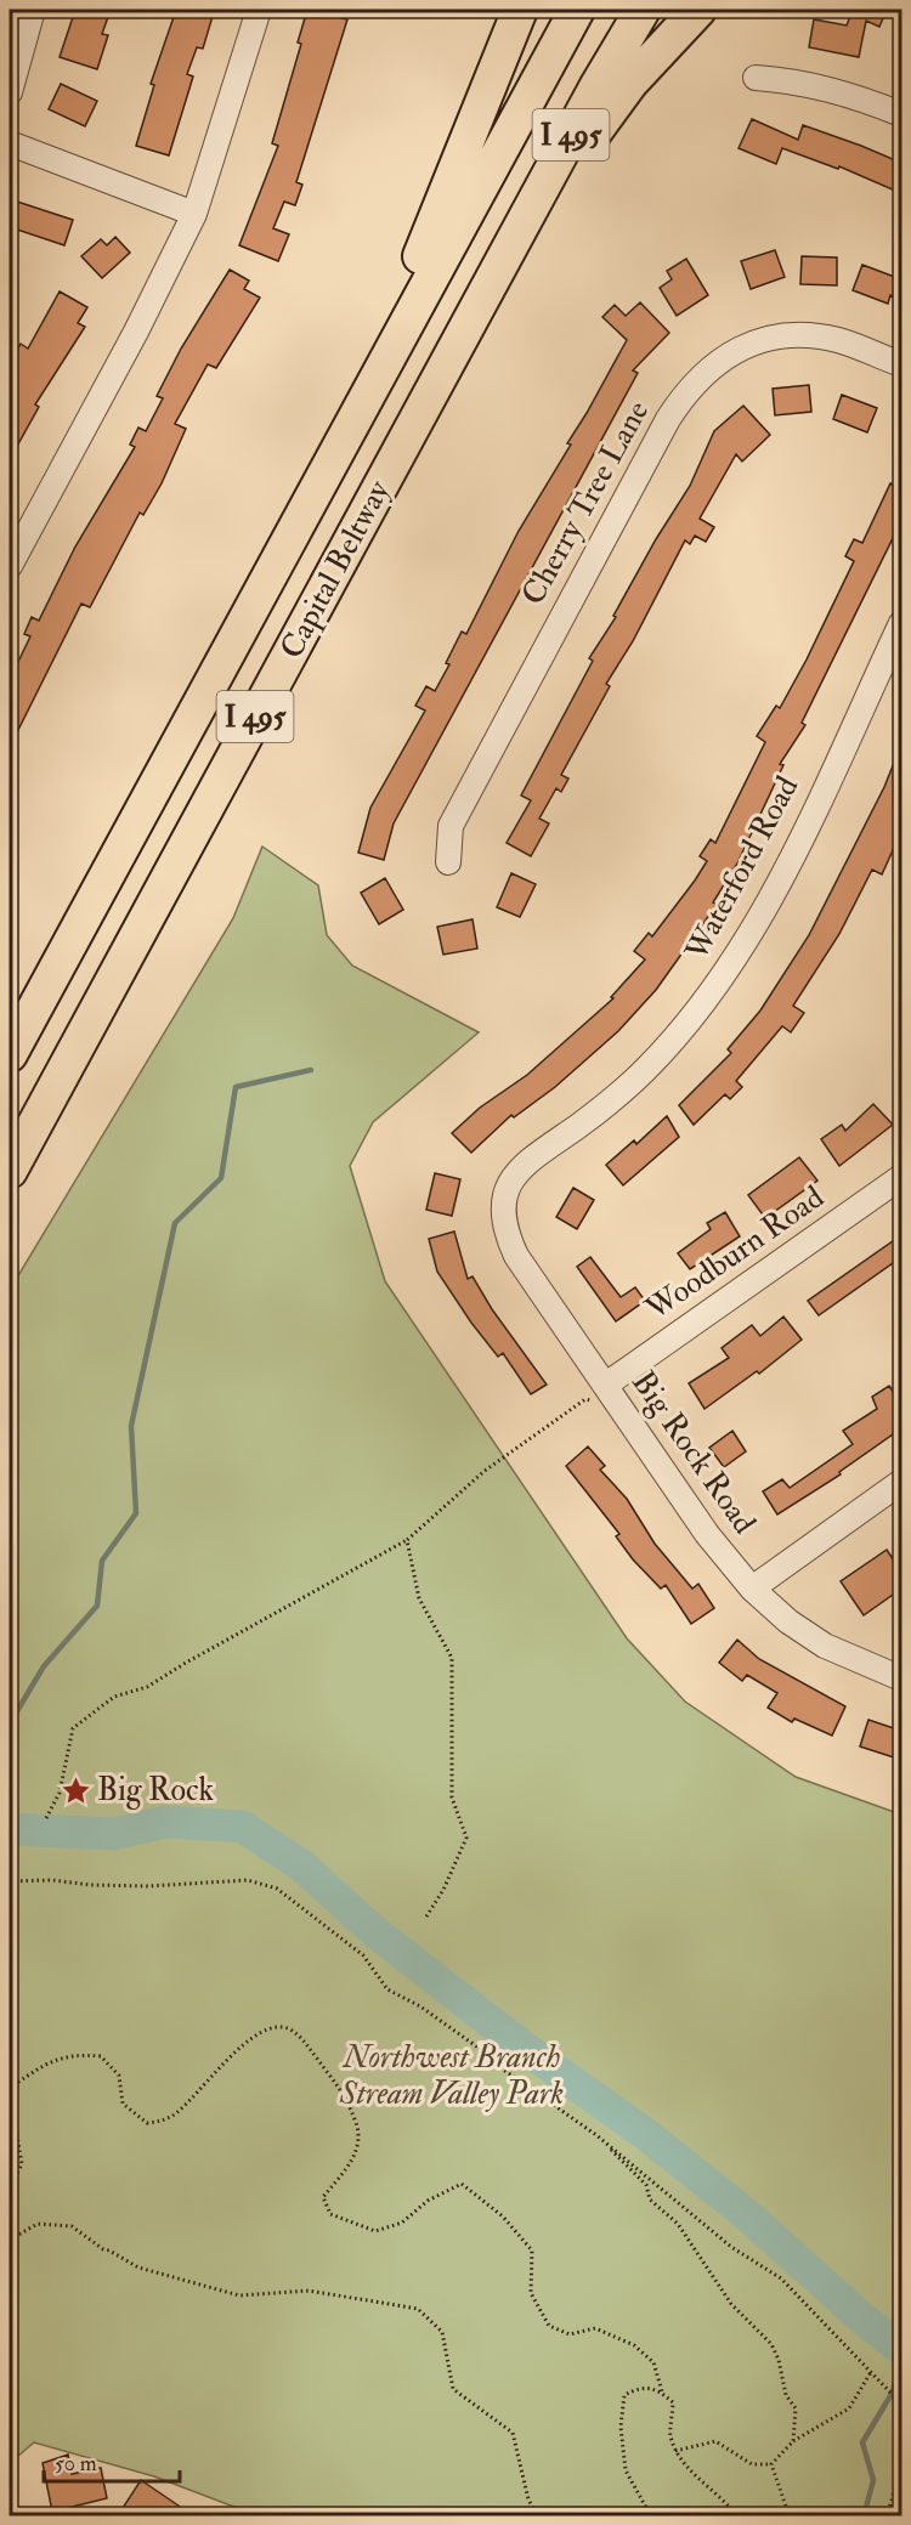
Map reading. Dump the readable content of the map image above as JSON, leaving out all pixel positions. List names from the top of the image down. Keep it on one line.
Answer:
{"streets":{"highway":["I 495","Capital Beltway"],"street":["Cherry Tree Lane","Waterford Road","Woodburn Road","Big Rock Road"]},"crossings":[["Waterford Road","Big Rock Road"],["Woodburn Road","Big Rock Road"]],"parks":["Northwest Branch Stream Valley Park"],"places":{"place":["Big Rock"]},"scale_bar":"50 m"}
